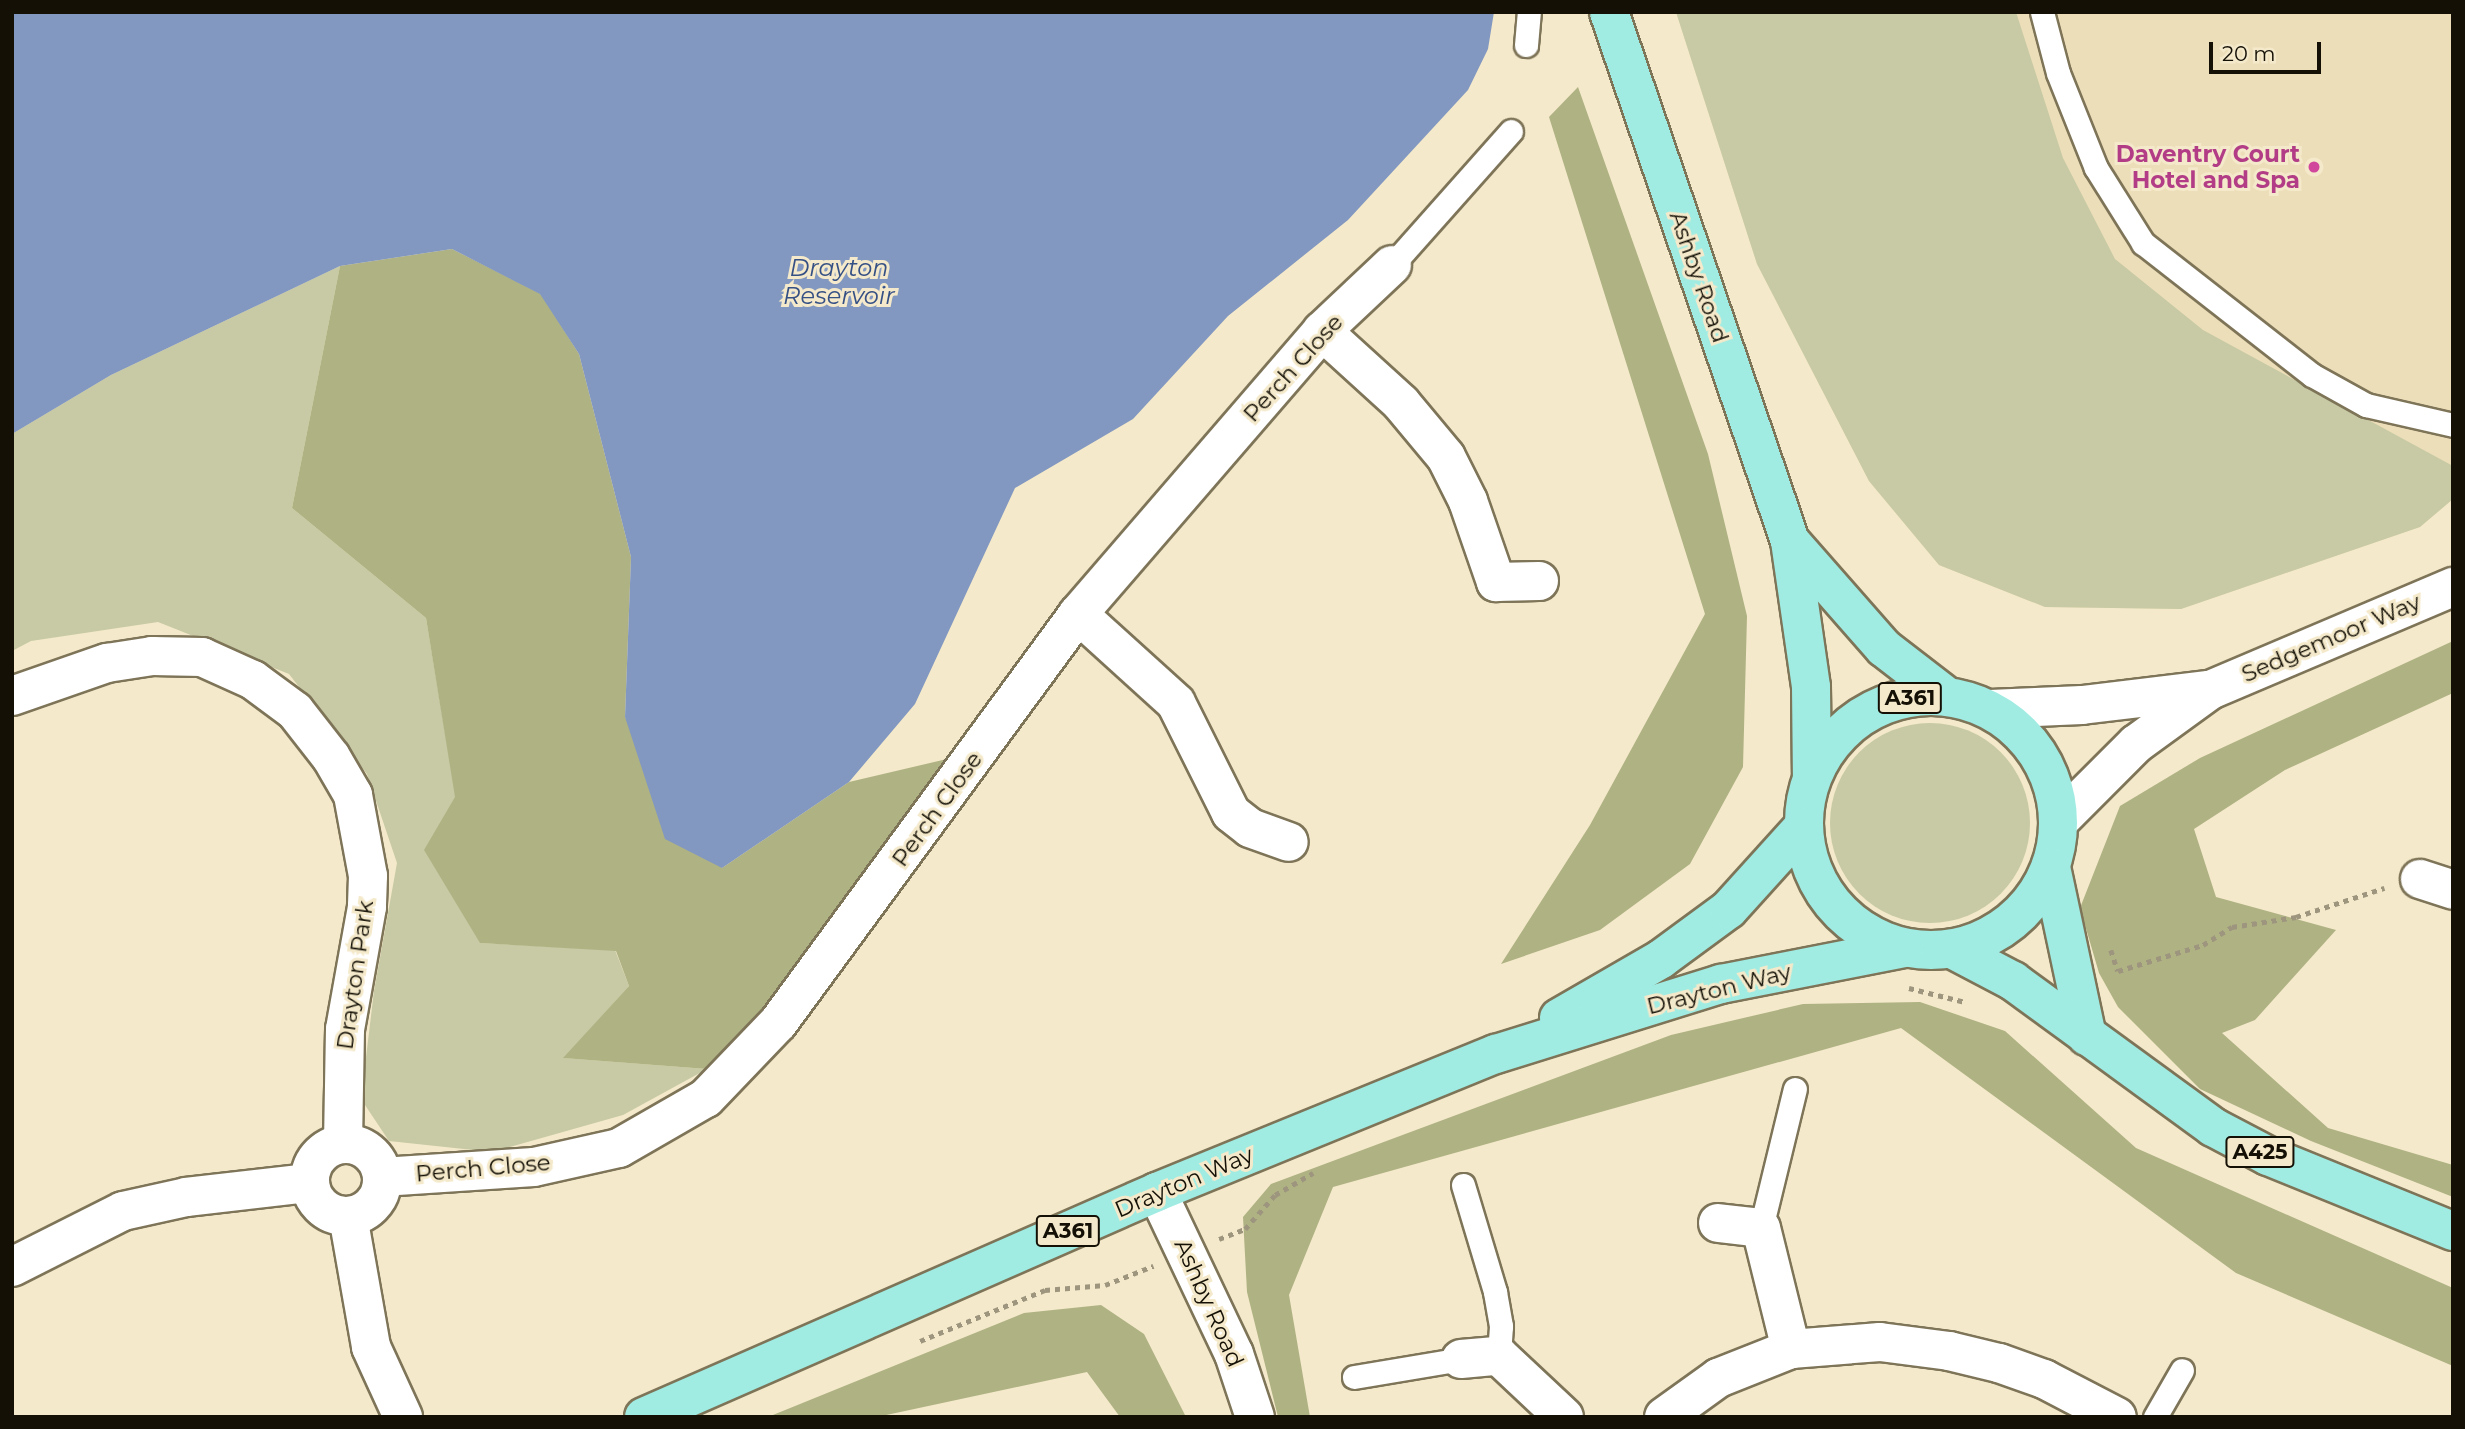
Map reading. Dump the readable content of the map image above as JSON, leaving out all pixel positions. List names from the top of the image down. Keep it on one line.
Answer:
{"streets":{"main road":["Ashby Road","A361","Drayton Way","A425"],"street":["Perch Close","Sedgemoor Way","Drayton Park"]},"crossings":[["Ashby Road","A361"],["Ashby Road","Drayton Way"],["Perch Close","Drayton Park"],["Sedgemoor Way","A361"],["A361","Drayton Way"],["A361","A425"]],"water":["Drayton Reservoir"],"places":["Daventry Court Hotel and Spa"],"scale_bar":"20 m"}
